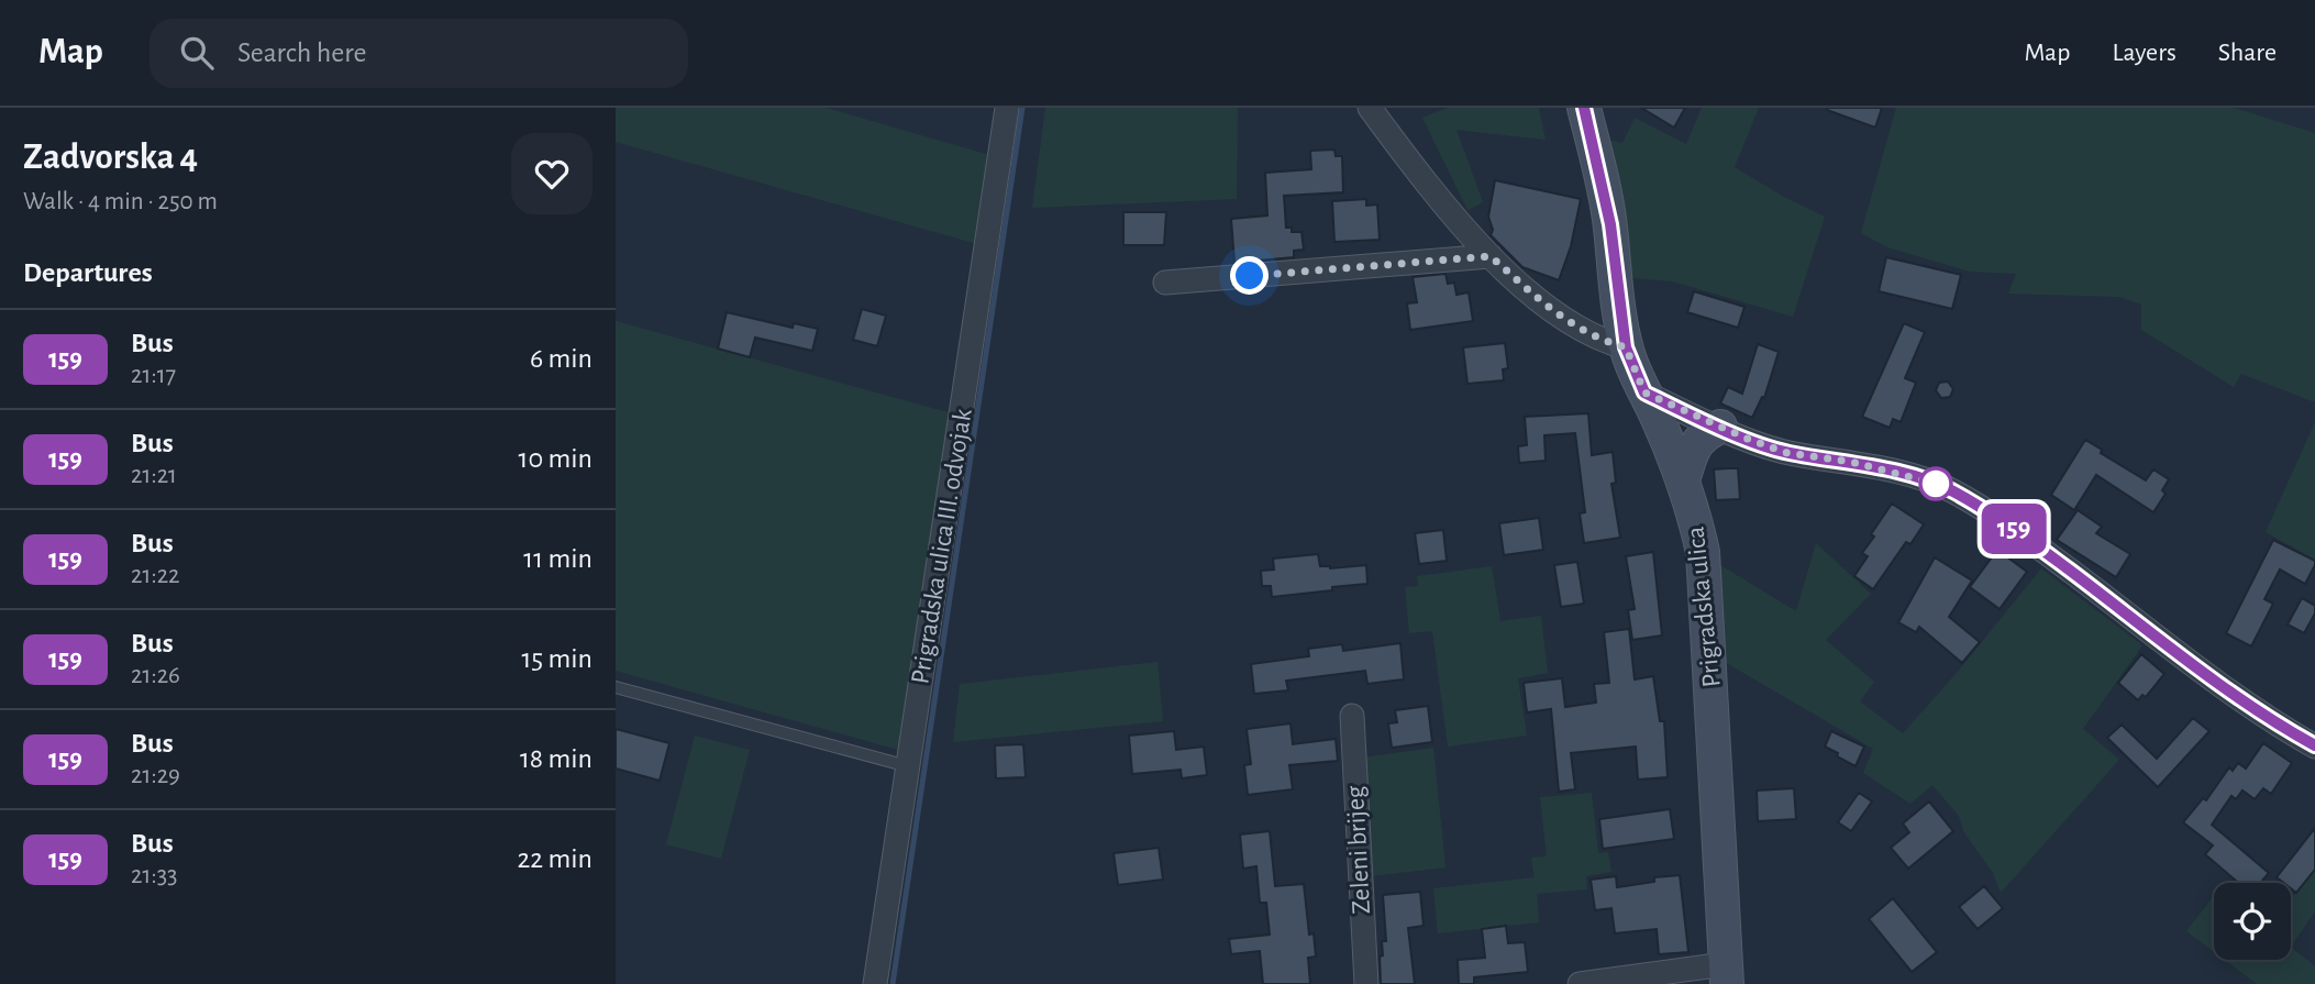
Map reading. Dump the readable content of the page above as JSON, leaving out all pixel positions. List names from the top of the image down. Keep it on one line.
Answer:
{"streets":{"main road":["Prigradska ulica"],"street":["Prigradska ulica III. odvojak","Zeleni brijeg"]},"lines":["bus line 159"],"page":{"header":"Map","search":"Search here","nav":["Map","Layers","Share"],"heading":[["Zadvorska 4","Walk · 4 min · 250 m"],"Departures"],"on_map":"159","list":[{"mark":"159","name":"Bus","note":"21:17","value":"6 min"},{"mark":"159","name":"Bus","note":"21:21","value":"10 min"},{"mark":"159","name":"Bus","note":"21:22","value":"11 min"},{"mark":"159","name":"Bus","note":"21:26","value":"15 min"},{"mark":"159","name":"Bus","note":"21:29","value":"18 min"},{"mark":"159","name":"Bus","note":"21:33","value":"22 min"}]}}
